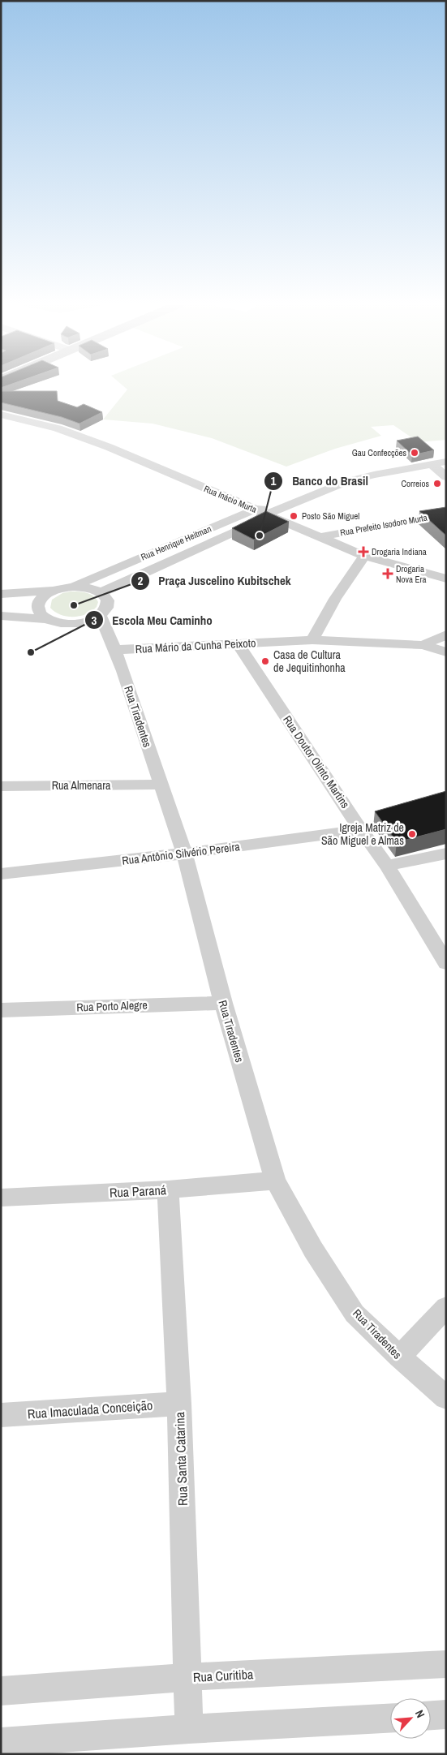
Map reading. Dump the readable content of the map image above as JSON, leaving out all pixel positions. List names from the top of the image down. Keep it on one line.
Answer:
{"streets":{"street":["Rua Inácio Murta","Rua Prefeito Isodoro Murta","Rua Henrique Heitman","Rua Mário da Cunha Peixoto","Rua Tiradentes","Rua Doutor Olinto Martins","Rua Almenara","Rua Antônio Silvério Pereira","Rua Porto Alegre","Rua Paraná","Rua Imaculada Conceição","Rua Santa Catarina","Rua Curitiba"]},"crossings":[["Rua Inácio Murta","Rua Prefeito Isodoro Murta"],["Rua Inácio Murta","Rua Henrique Heitman"],["Rua Mário da Cunha Peixoto","Rua Tiradentes"],["Rua Mário da Cunha Peixoto","Rua Doutor Olinto Martins"],["Rua Tiradentes","Rua Almenara"],["Rua Tiradentes","Rua Antônio Silvério Pereira"],["Rua Tiradentes","Rua Porto Alegre"],["Rua Tiradentes","Rua Paraná"],["Rua Doutor Olinto Martins","Rua Antônio Silvério Pereira"],["Rua Paraná","Rua Santa Catarina"],["Rua Imaculada Conceição","Rua Santa Catarina"],["Rua Santa Catarina","Rua Curitiba"]],"places":{"other":["Gau Confecções","Correios","Posto São Miguel","Banco do Brasil","Praça Juscelino Kubitschek","Escola Meu Caminho","Casa de Cultura de Jequitinhonha","Igreja Matriz de São Miguel e Almas"],"health":["Drogaria Indiana","Drogaria Nova Era"]},"north":"top right"}
